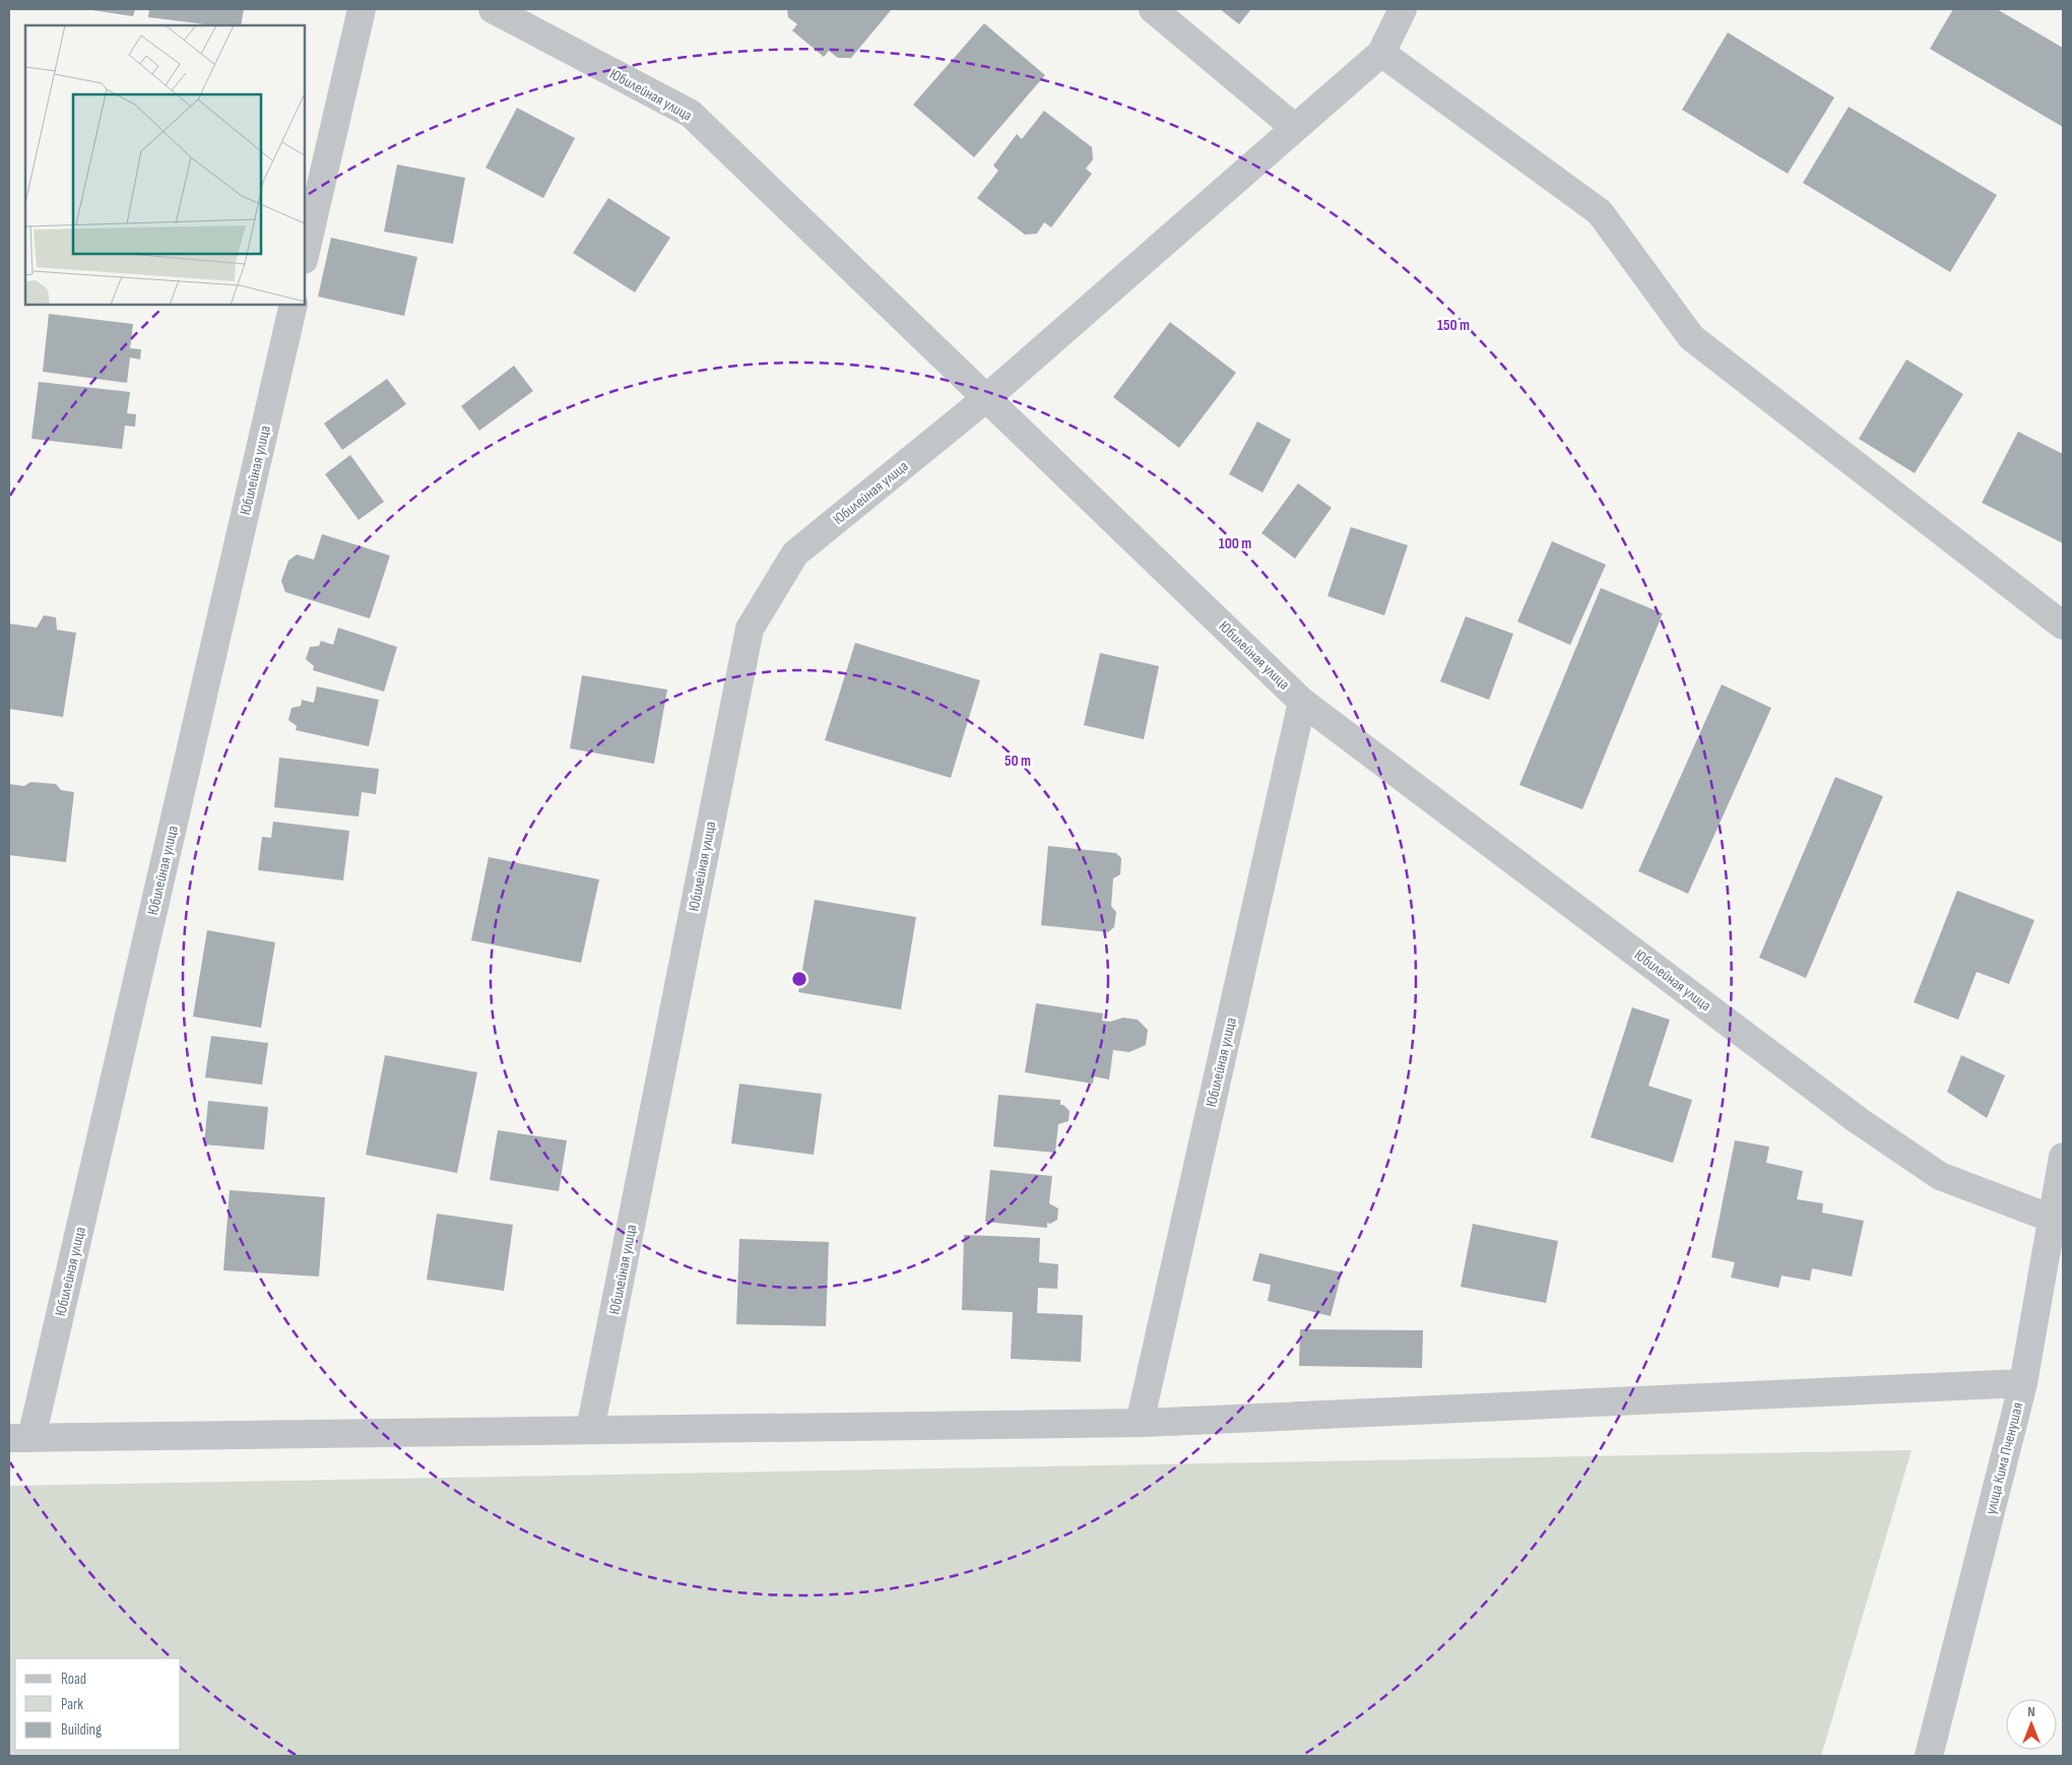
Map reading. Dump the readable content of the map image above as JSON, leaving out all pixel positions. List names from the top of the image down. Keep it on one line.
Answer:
{"streets":{"street":["Юбилейная улица","улица Кима Пченушая"]},"crossings":[["Юбилейная улица","улица Кима Пченушая"]],"legend":["Road","Park","Building"],"north":"top","rings":["150 m","100 m","50 m"]}
